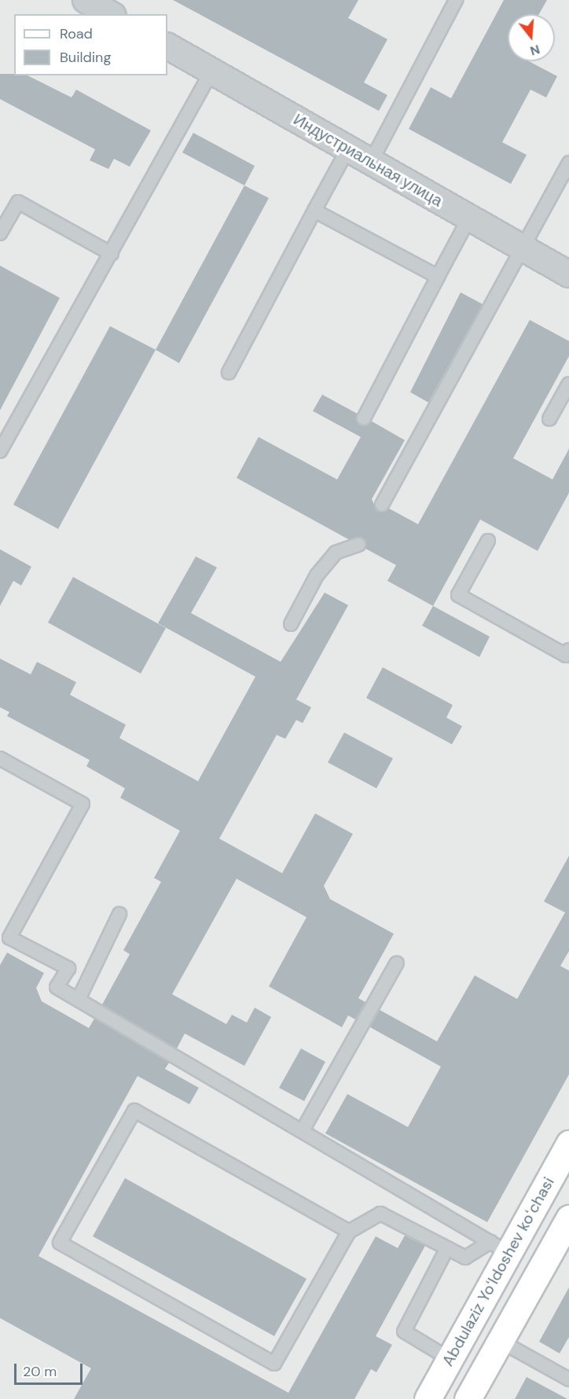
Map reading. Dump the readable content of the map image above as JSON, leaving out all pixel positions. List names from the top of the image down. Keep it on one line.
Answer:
{"streets":{"main road":["Abdulaziz Yoʻldoshev koʻchasi"],"street":["Индустриальная улица"]},"legend":["Road","Building"],"scale_bar":"20 m","north":"bottom"}
